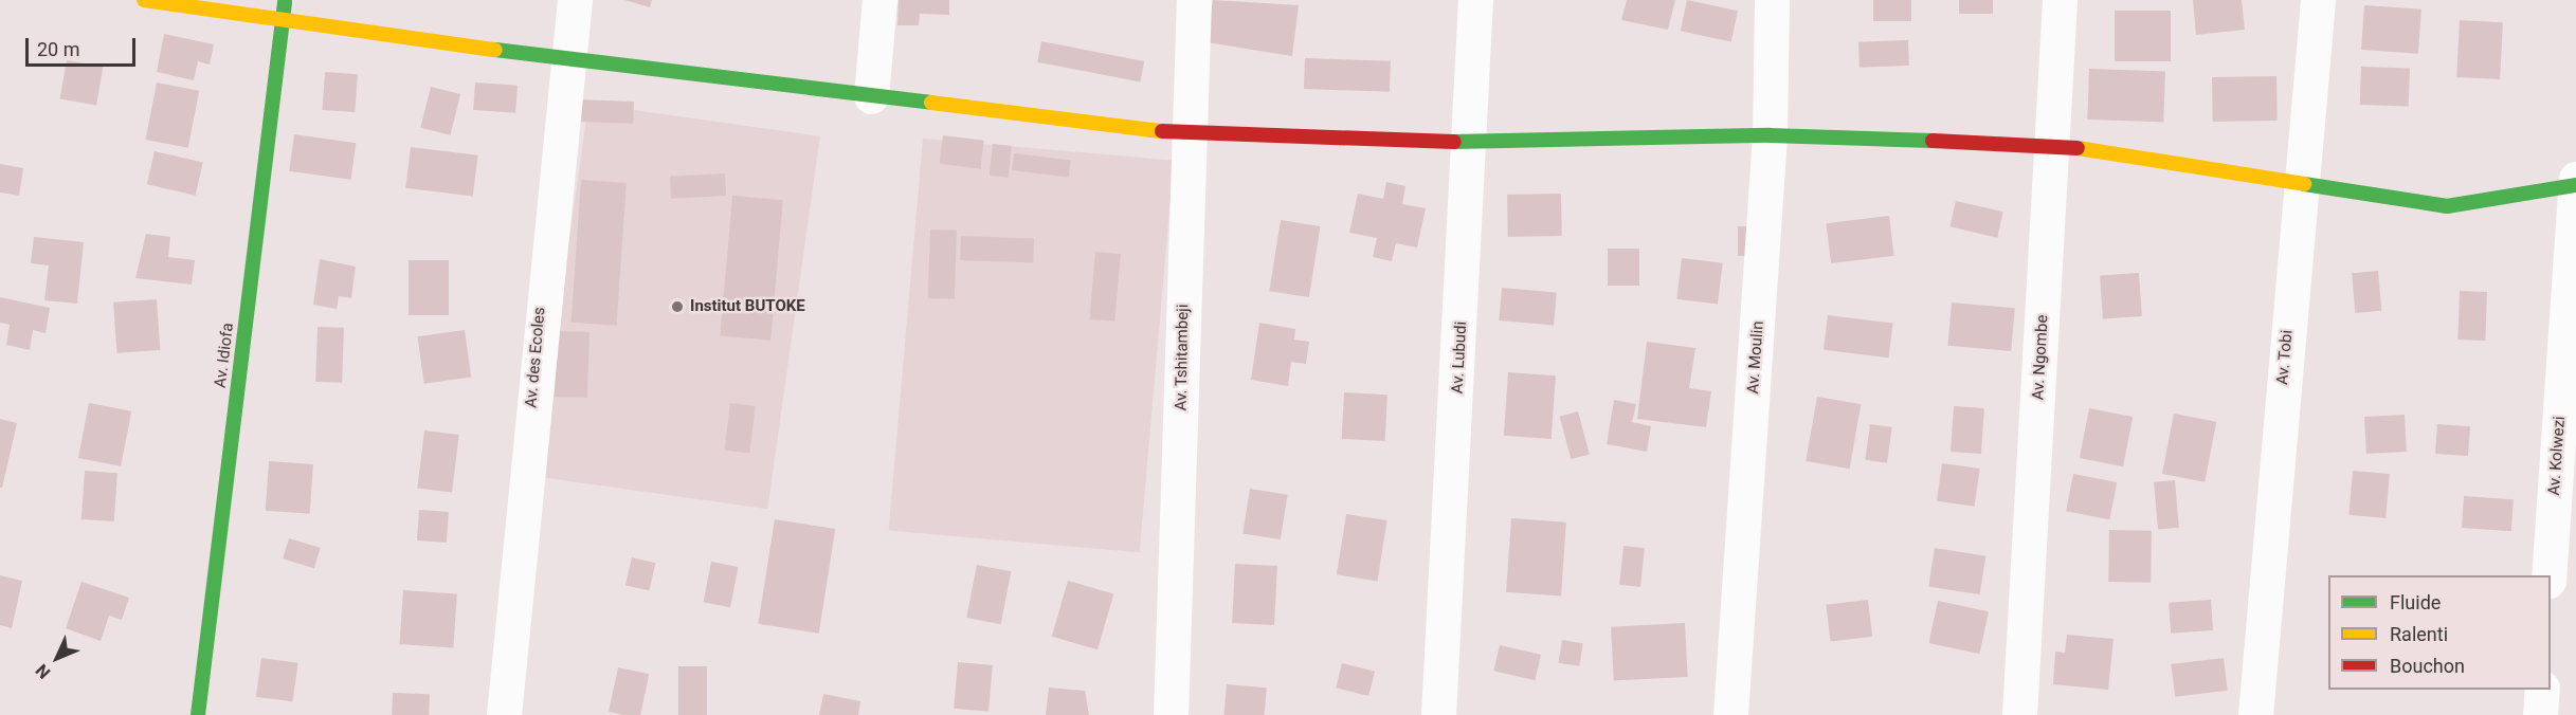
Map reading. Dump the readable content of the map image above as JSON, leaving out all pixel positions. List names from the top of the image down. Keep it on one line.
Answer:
{"streets":{"street":["Av. Idiofa","Av. des Ecoles","Av. Tshitambeji","Av. Lubudi","Av. Moulin","Av. Ngombe","Av. Tobi","Av. Kolwezi"]},"places":["Institut BUTOKE"],"legend":["Fluide","Ralenti","Bouchon"],"scale_bar":"20 m","north":"bottom left"}
